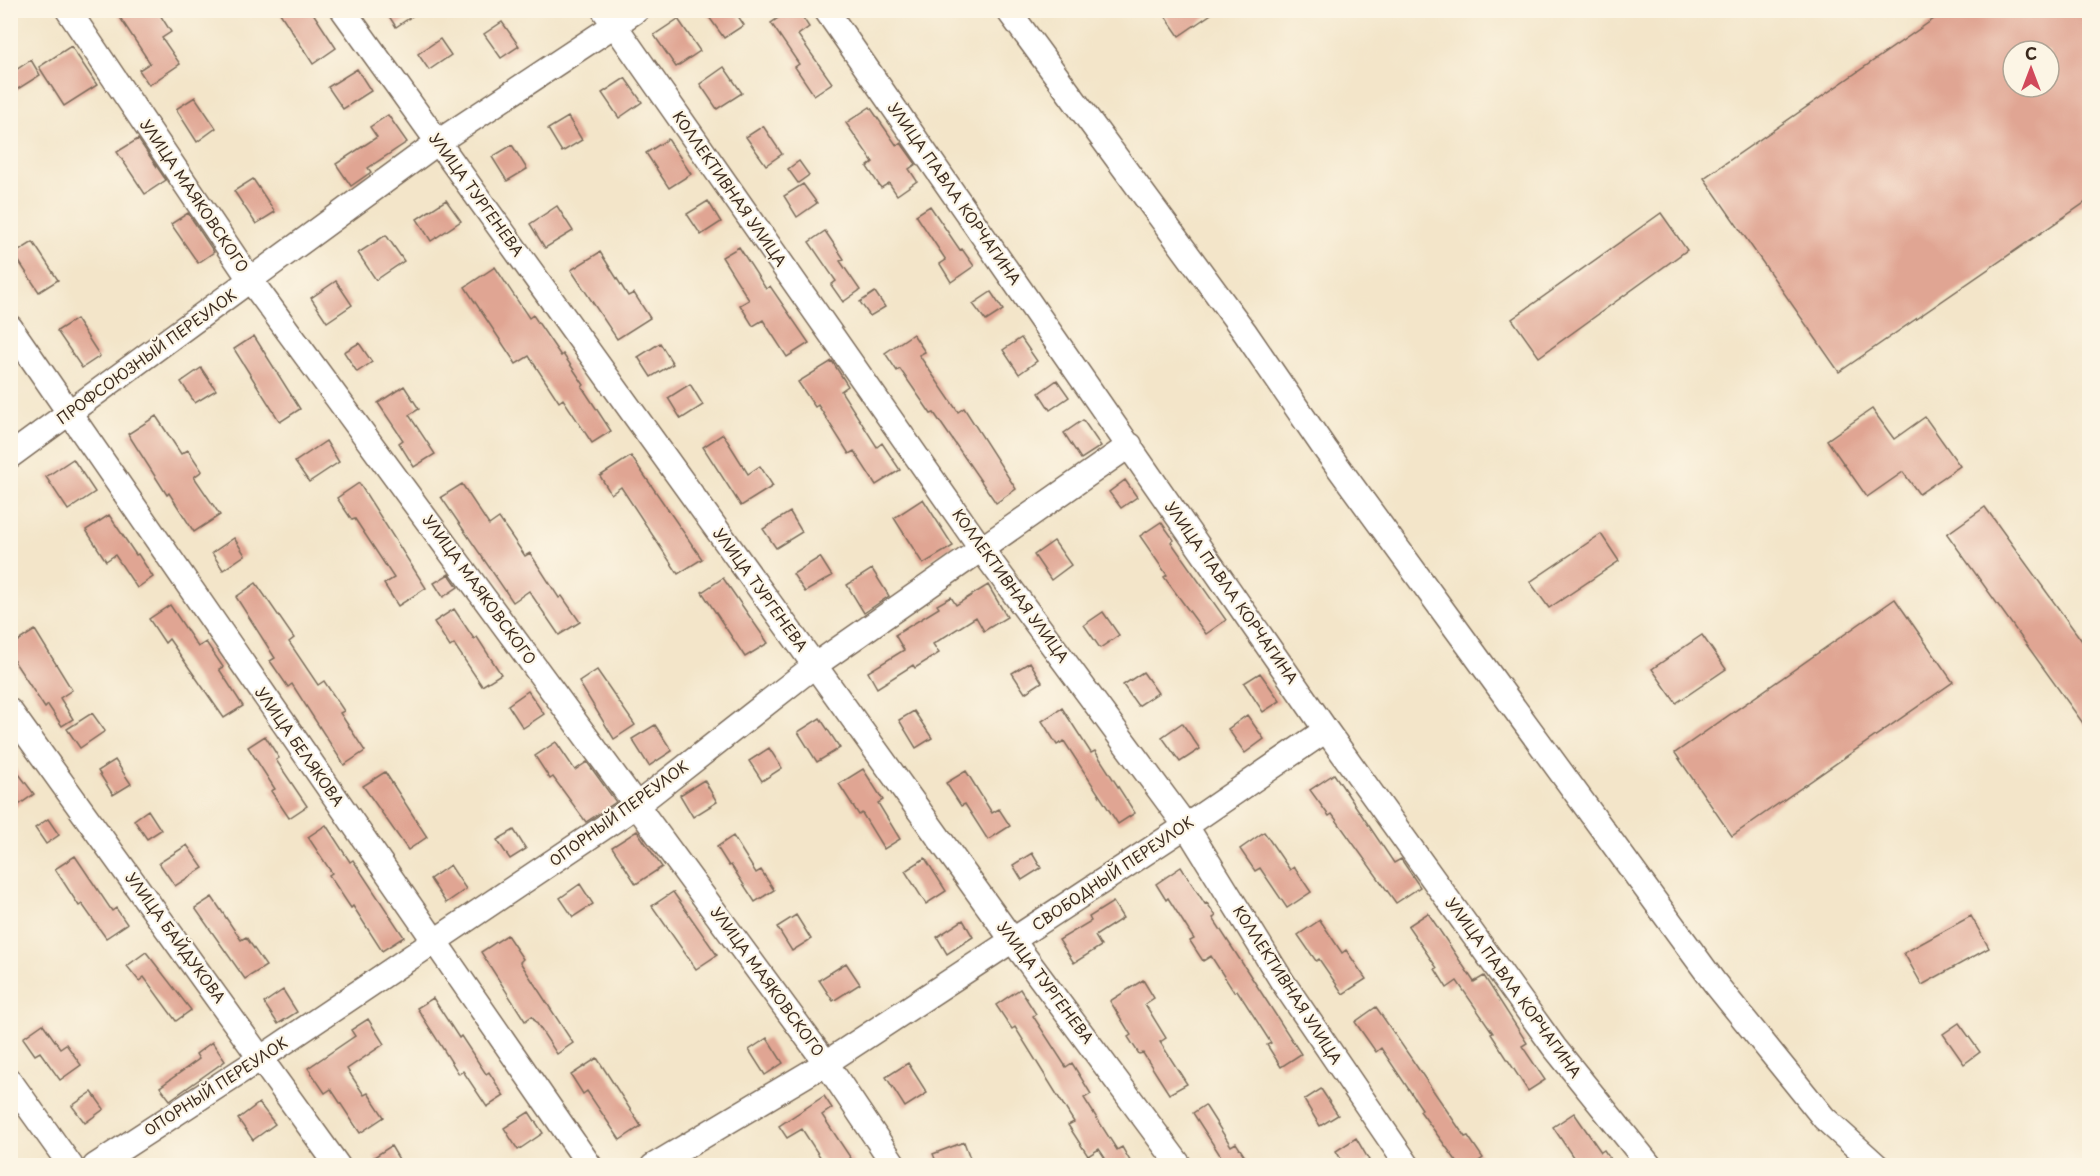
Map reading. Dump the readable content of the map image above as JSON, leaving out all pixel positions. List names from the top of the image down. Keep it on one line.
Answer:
{"streets":{"street":["КОЛЛЕКТИВНАЯ УЛИЦА","УЛИЦА ПАВЛА КОРЧАГИНА","УЛИЦА ТУРГЕНЕВА","УЛИЦА МАЯКОВСКОГО","ПРОФСОЮЗНЫЙ ПЕРЕУЛОК","УЛИЦА БЕЛЯКОВА","ОПОРНЫЙ ПЕРЕУЛОК","СВОБОДНЫЙ ПЕРЕУЛОК","УЛИЦА БАЙДУКОВА"]},"crossings":[["КОЛЛЕКТИВНАЯ УЛИЦА","ПРОФСОЮЗНЫЙ ПЕРЕУЛОК"],["КОЛЛЕКТИВНАЯ УЛИЦА","ОПОРНЫЙ ПЕРЕУЛОК"],["КОЛЛЕКТИВНАЯ УЛИЦА","СВОБОДНЫЙ ПЕРЕУЛОК"],["УЛИЦА ПАВЛА КОРЧАГИНА","ОПОРНЫЙ ПЕРЕУЛОК"],["УЛИЦА ПАВЛА КОРЧАГИНА","СВОБОДНЫЙ ПЕРЕУЛОК"],["УЛИЦА ТУРГЕНЕВА","ПРОФСОЮЗНЫЙ ПЕРЕУЛОК"],["УЛИЦА ТУРГЕНЕВА","ОПОРНЫЙ ПЕРЕУЛОК"],["УЛИЦА ТУРГЕНЕВА","СВОБОДНЫЙ ПЕРЕУЛОК"],["УЛИЦА МАЯКОВСКОГО","ПРОФСОЮЗНЫЙ ПЕРЕУЛОК"],["УЛИЦА МАЯКОВСКОГО","ОПОРНЫЙ ПЕРЕУЛОК"],["УЛИЦА МАЯКОВСКОГО","СВОБОДНЫЙ ПЕРЕУЛОК"],["ПРОФСОЮЗНЫЙ ПЕРЕУЛОК","УЛИЦА БЕЛЯКОВА"],["УЛИЦА БЕЛЯКОВА","ОПОРНЫЙ ПЕРЕУЛОК"],["ОПОРНЫЙ ПЕРЕУЛОК","УЛИЦА БАЙДУКОВА"]],"north":"top"}
